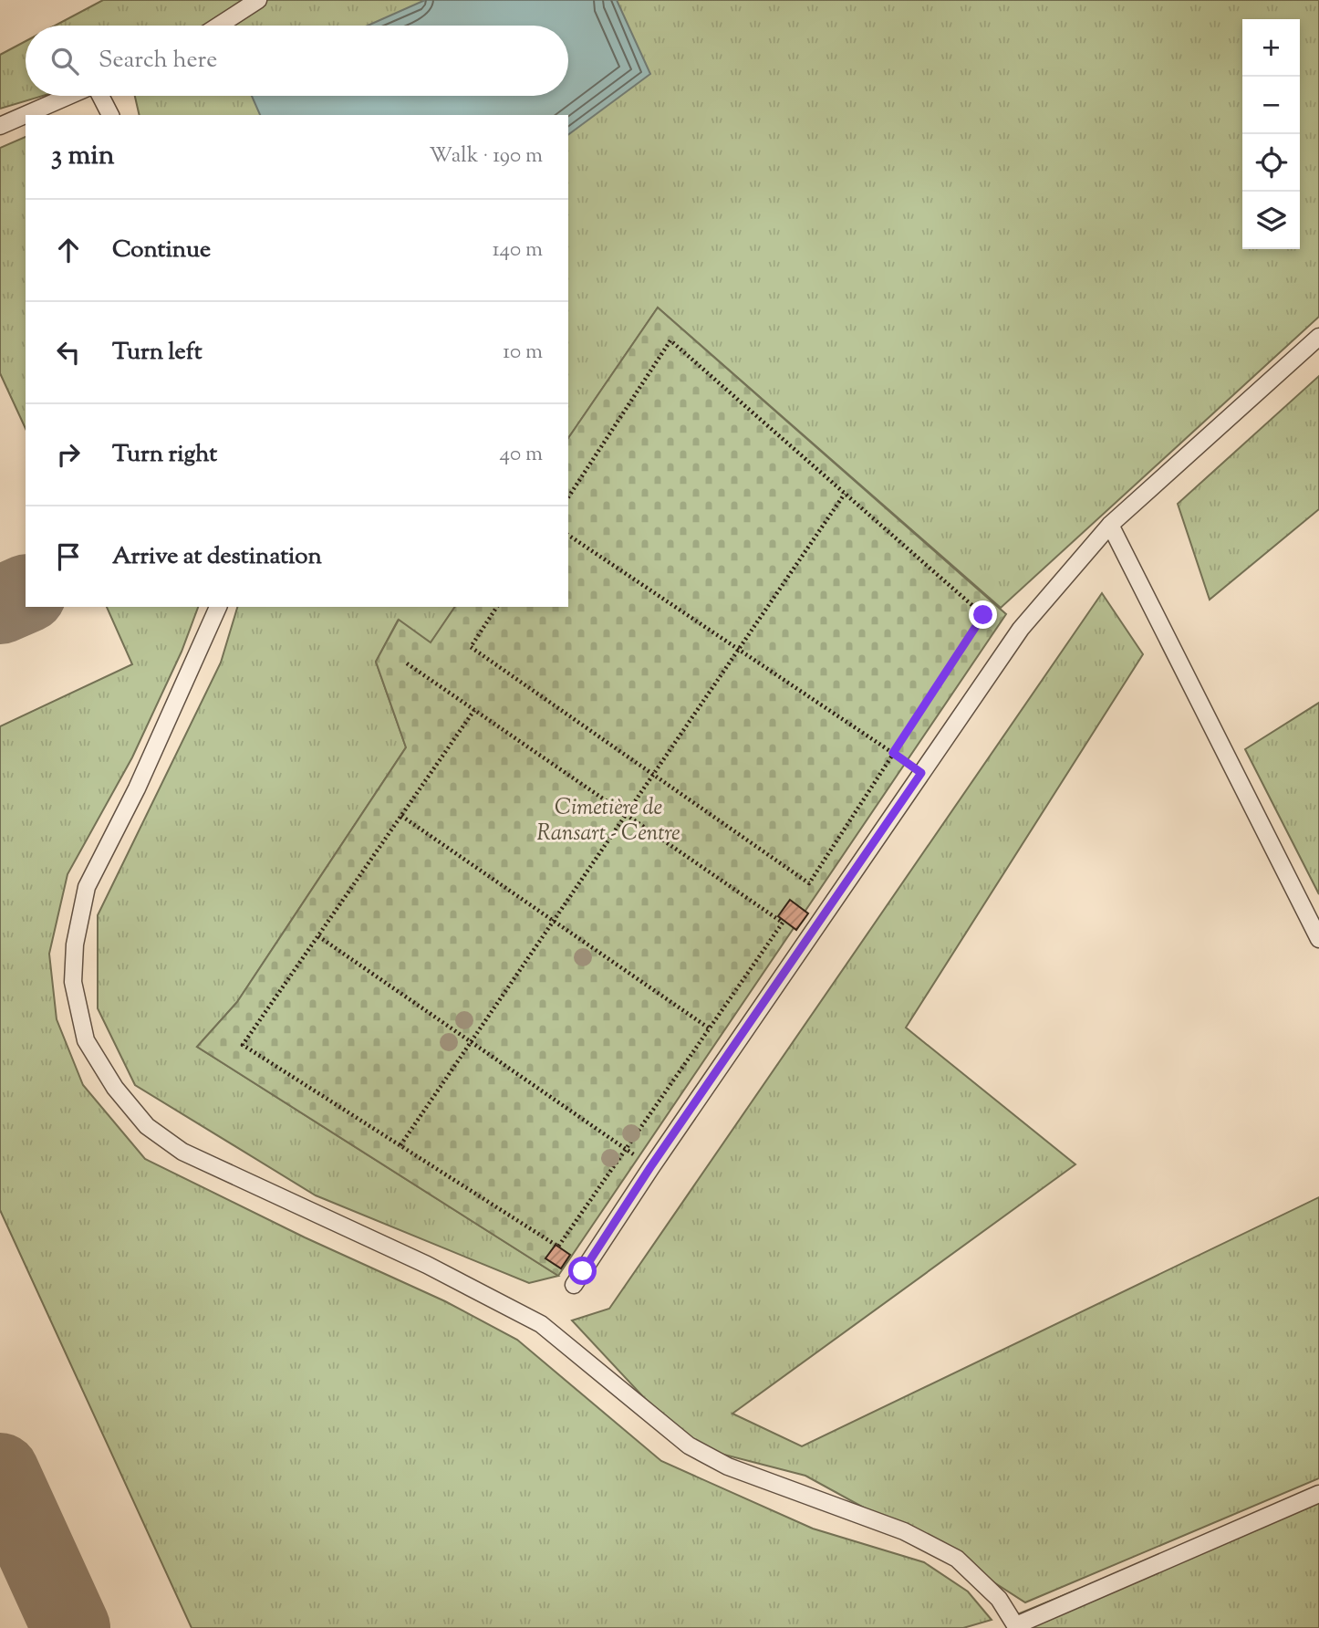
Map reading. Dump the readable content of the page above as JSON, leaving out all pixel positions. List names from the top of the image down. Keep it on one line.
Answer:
{"parks":["Cimetière de Ransart - Centre"],"page":{"map_buttons":["+","−"],"search":"Search here","heading":["3 min","Walk · 190 m"],"list":[["Continue","140 m"],["Turn left","10 m"],["Turn right","40 m"],"Arrive at destination"]}}
